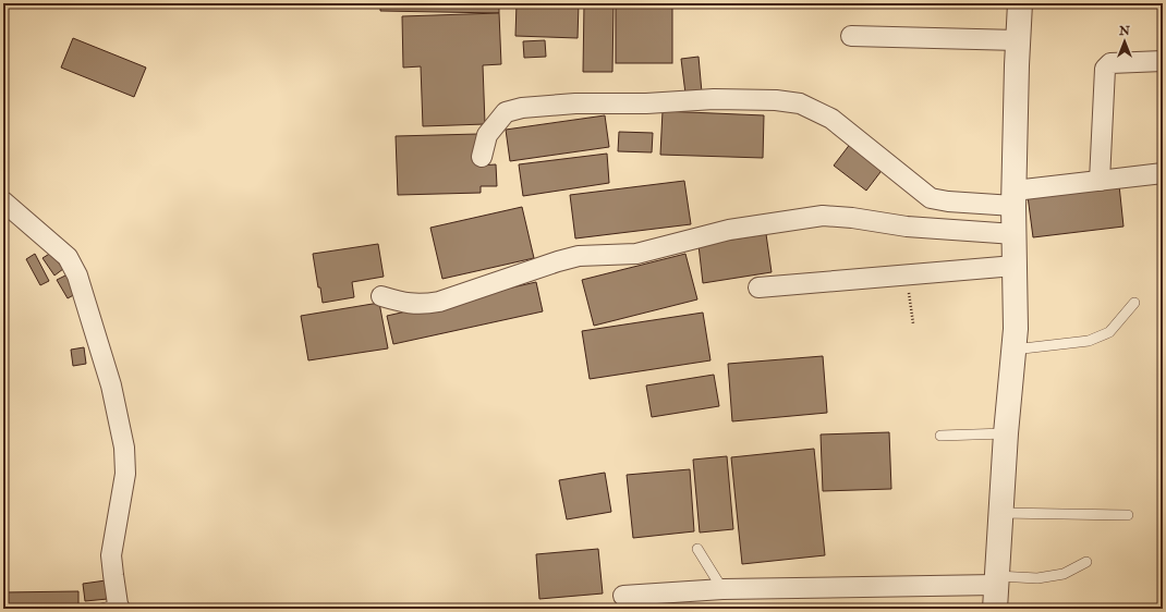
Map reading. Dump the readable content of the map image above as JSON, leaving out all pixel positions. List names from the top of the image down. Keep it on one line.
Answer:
{"north":"top"}
